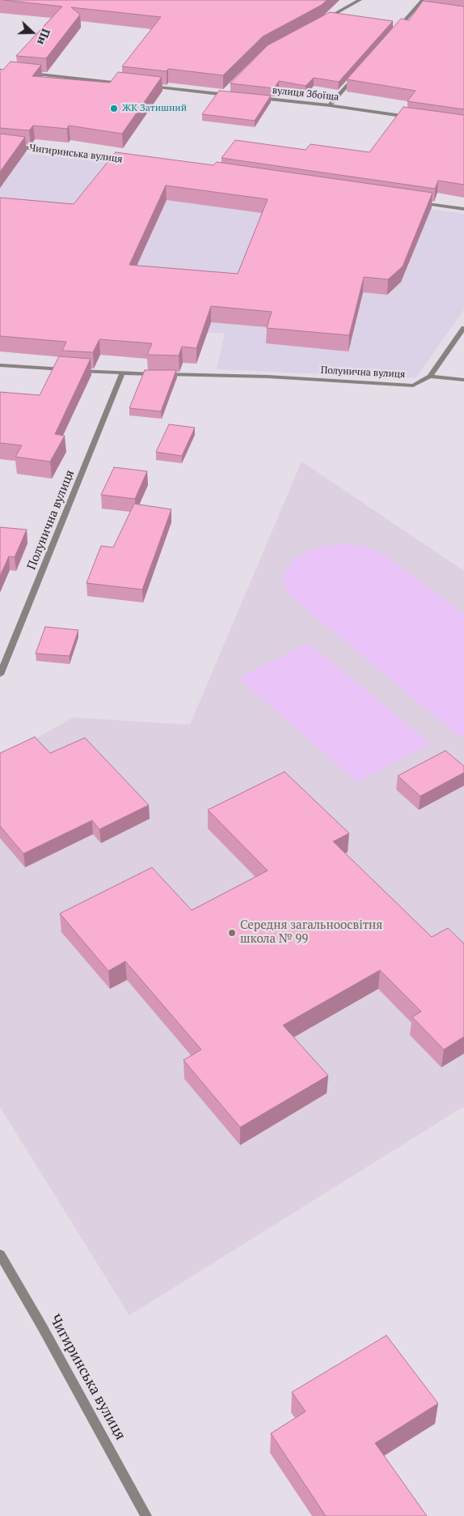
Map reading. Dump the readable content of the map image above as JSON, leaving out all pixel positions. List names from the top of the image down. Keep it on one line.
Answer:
{"streets":{"street":["вулиця Збоїща","Чигиринська вулиця","Полунична вулиця"]},"places":["ЖК Затишний","Середня загальноосвітня школа № 99"],"north":"right"}
